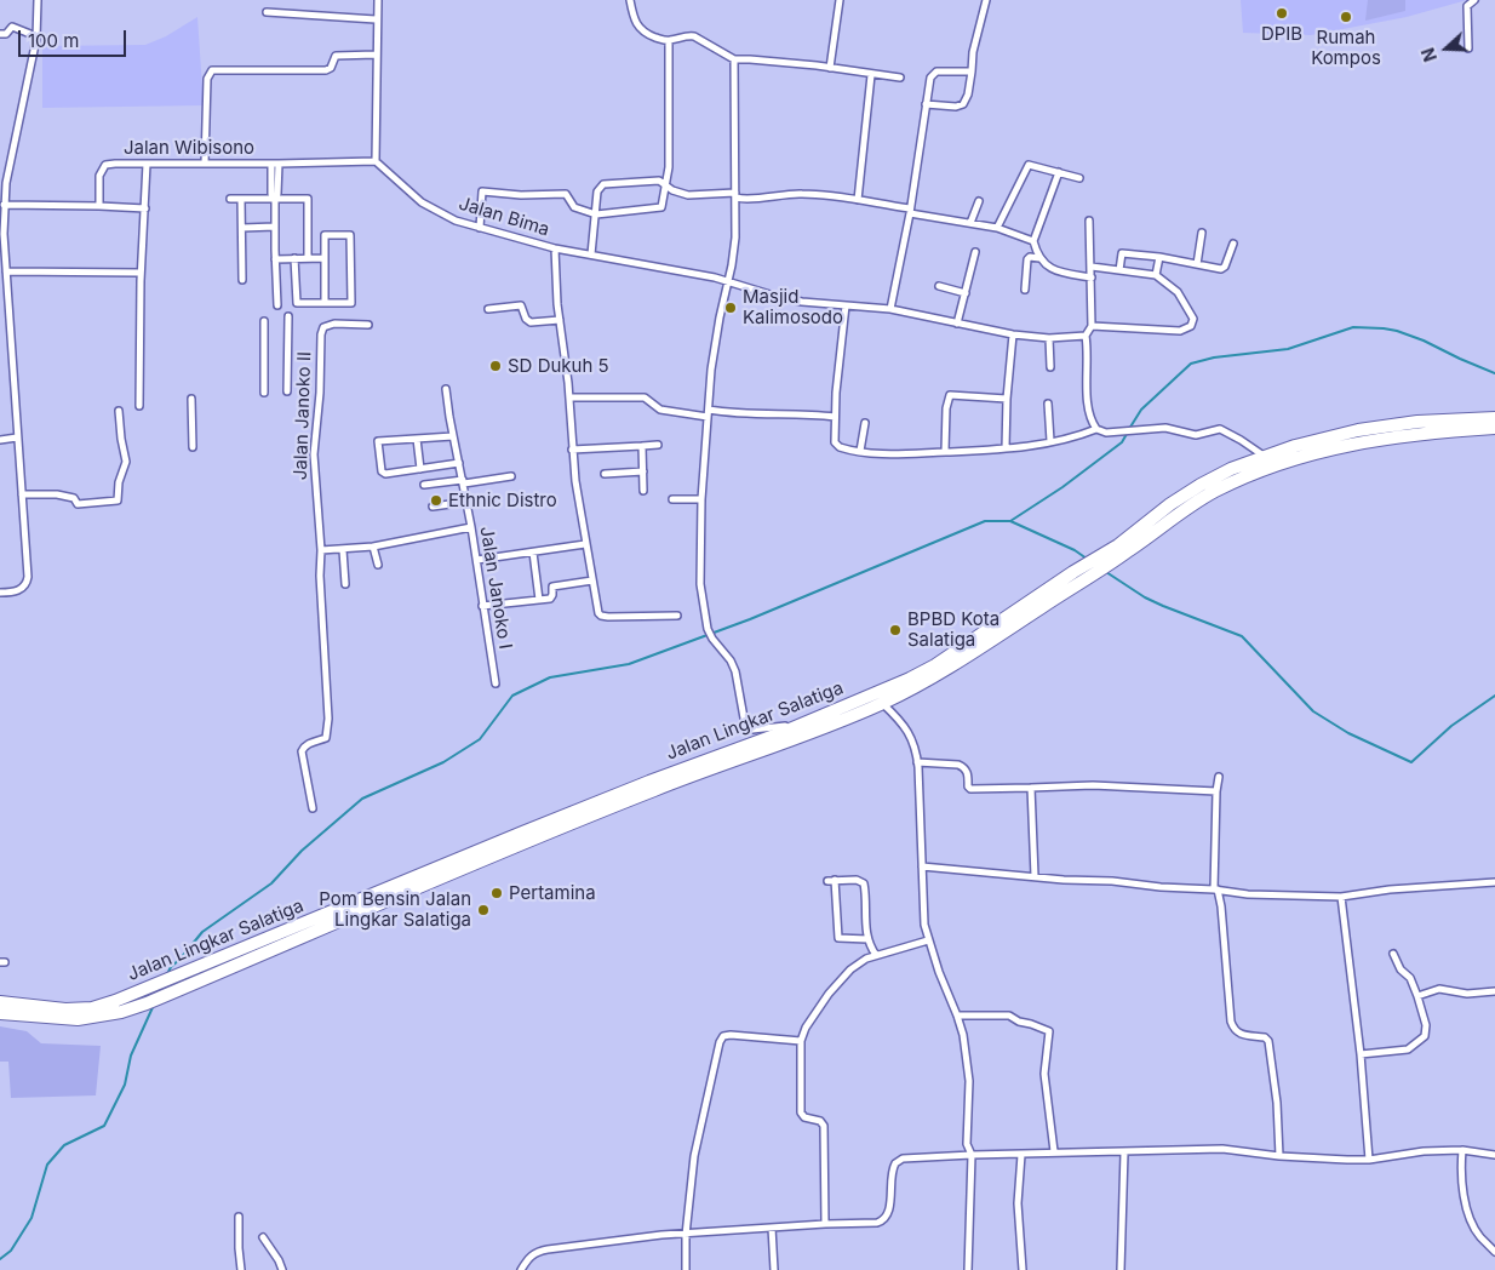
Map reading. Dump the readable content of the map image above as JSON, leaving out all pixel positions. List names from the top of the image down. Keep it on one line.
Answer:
{"streets":{"highway":["Jalan Lingkar Salatiga"],"street":["Jalan Wibisono","Jalan Bima","Jalan Janoko II","Jalan Janoko I"]},"crossings":[["Jalan Wibisono","Jalan Bima"]],"places":["DPIB","Rumah Kompos","Masjid Kalimosodo","SD Dukuh 5","Ethnic Distro","BPBD Kota Salatiga","Pertamina","Pom Bensin Jalan Lingkar Salatiga"],"scale_bar":"100 m","north":"left"}
